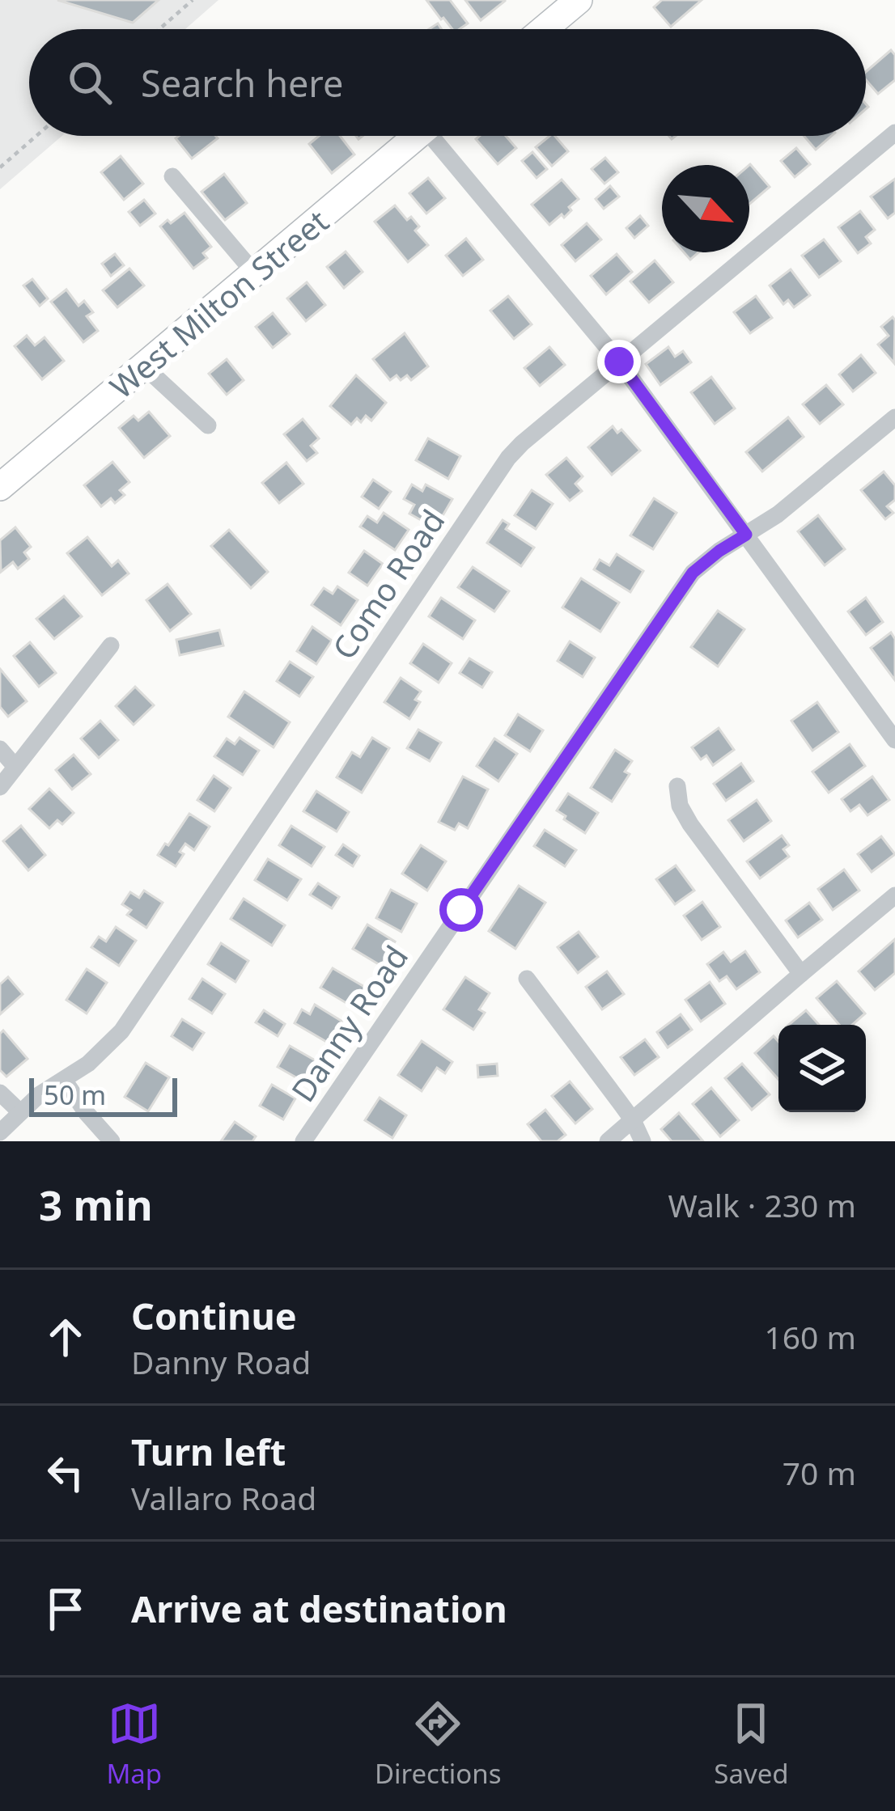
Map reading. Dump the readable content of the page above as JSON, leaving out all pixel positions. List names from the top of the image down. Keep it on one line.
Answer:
{"streets":{"main road":["West Milton Street"],"street":["Como Road","Danny Road"]},"scale_bar":"50 m","north":"bottom right","page":{"search":"Search here","scale":"50 m","heading":["3 min","Walk · 230 m"],"list":[["Continue","Danny Road","160 m"],["Turn left","Vallaro Road","70 m"],"Arrive at destination"],"nav":["Map","Directions","Saved"]}}
